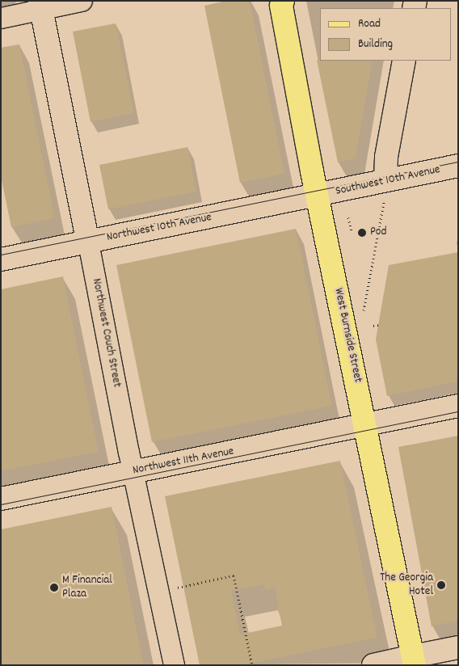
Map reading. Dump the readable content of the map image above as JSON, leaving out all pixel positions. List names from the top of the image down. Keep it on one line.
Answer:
{"streets":{"main road":["West Burnside Street"],"street":["Southwest 10th Avenue","Northwest 10th Avenue","Northwest Couch Street","Northwest 11th Avenue"]},"crossings":[["Southwest 10th Avenue","Northwest 10th Avenue"],["Southwest 10th Avenue","West Burnside Street"],["Northwest 10th Avenue","Northwest Couch Street"],["Northwest 10th Avenue","West Burnside Street"],["Northwest Couch Street","Northwest 11th Avenue"],["West Burnside Street","Northwest 11th Avenue"]],"places":["Pod","The Georgia Hotel","M Financial Plaza"],"legend":["Road","Building"]}
